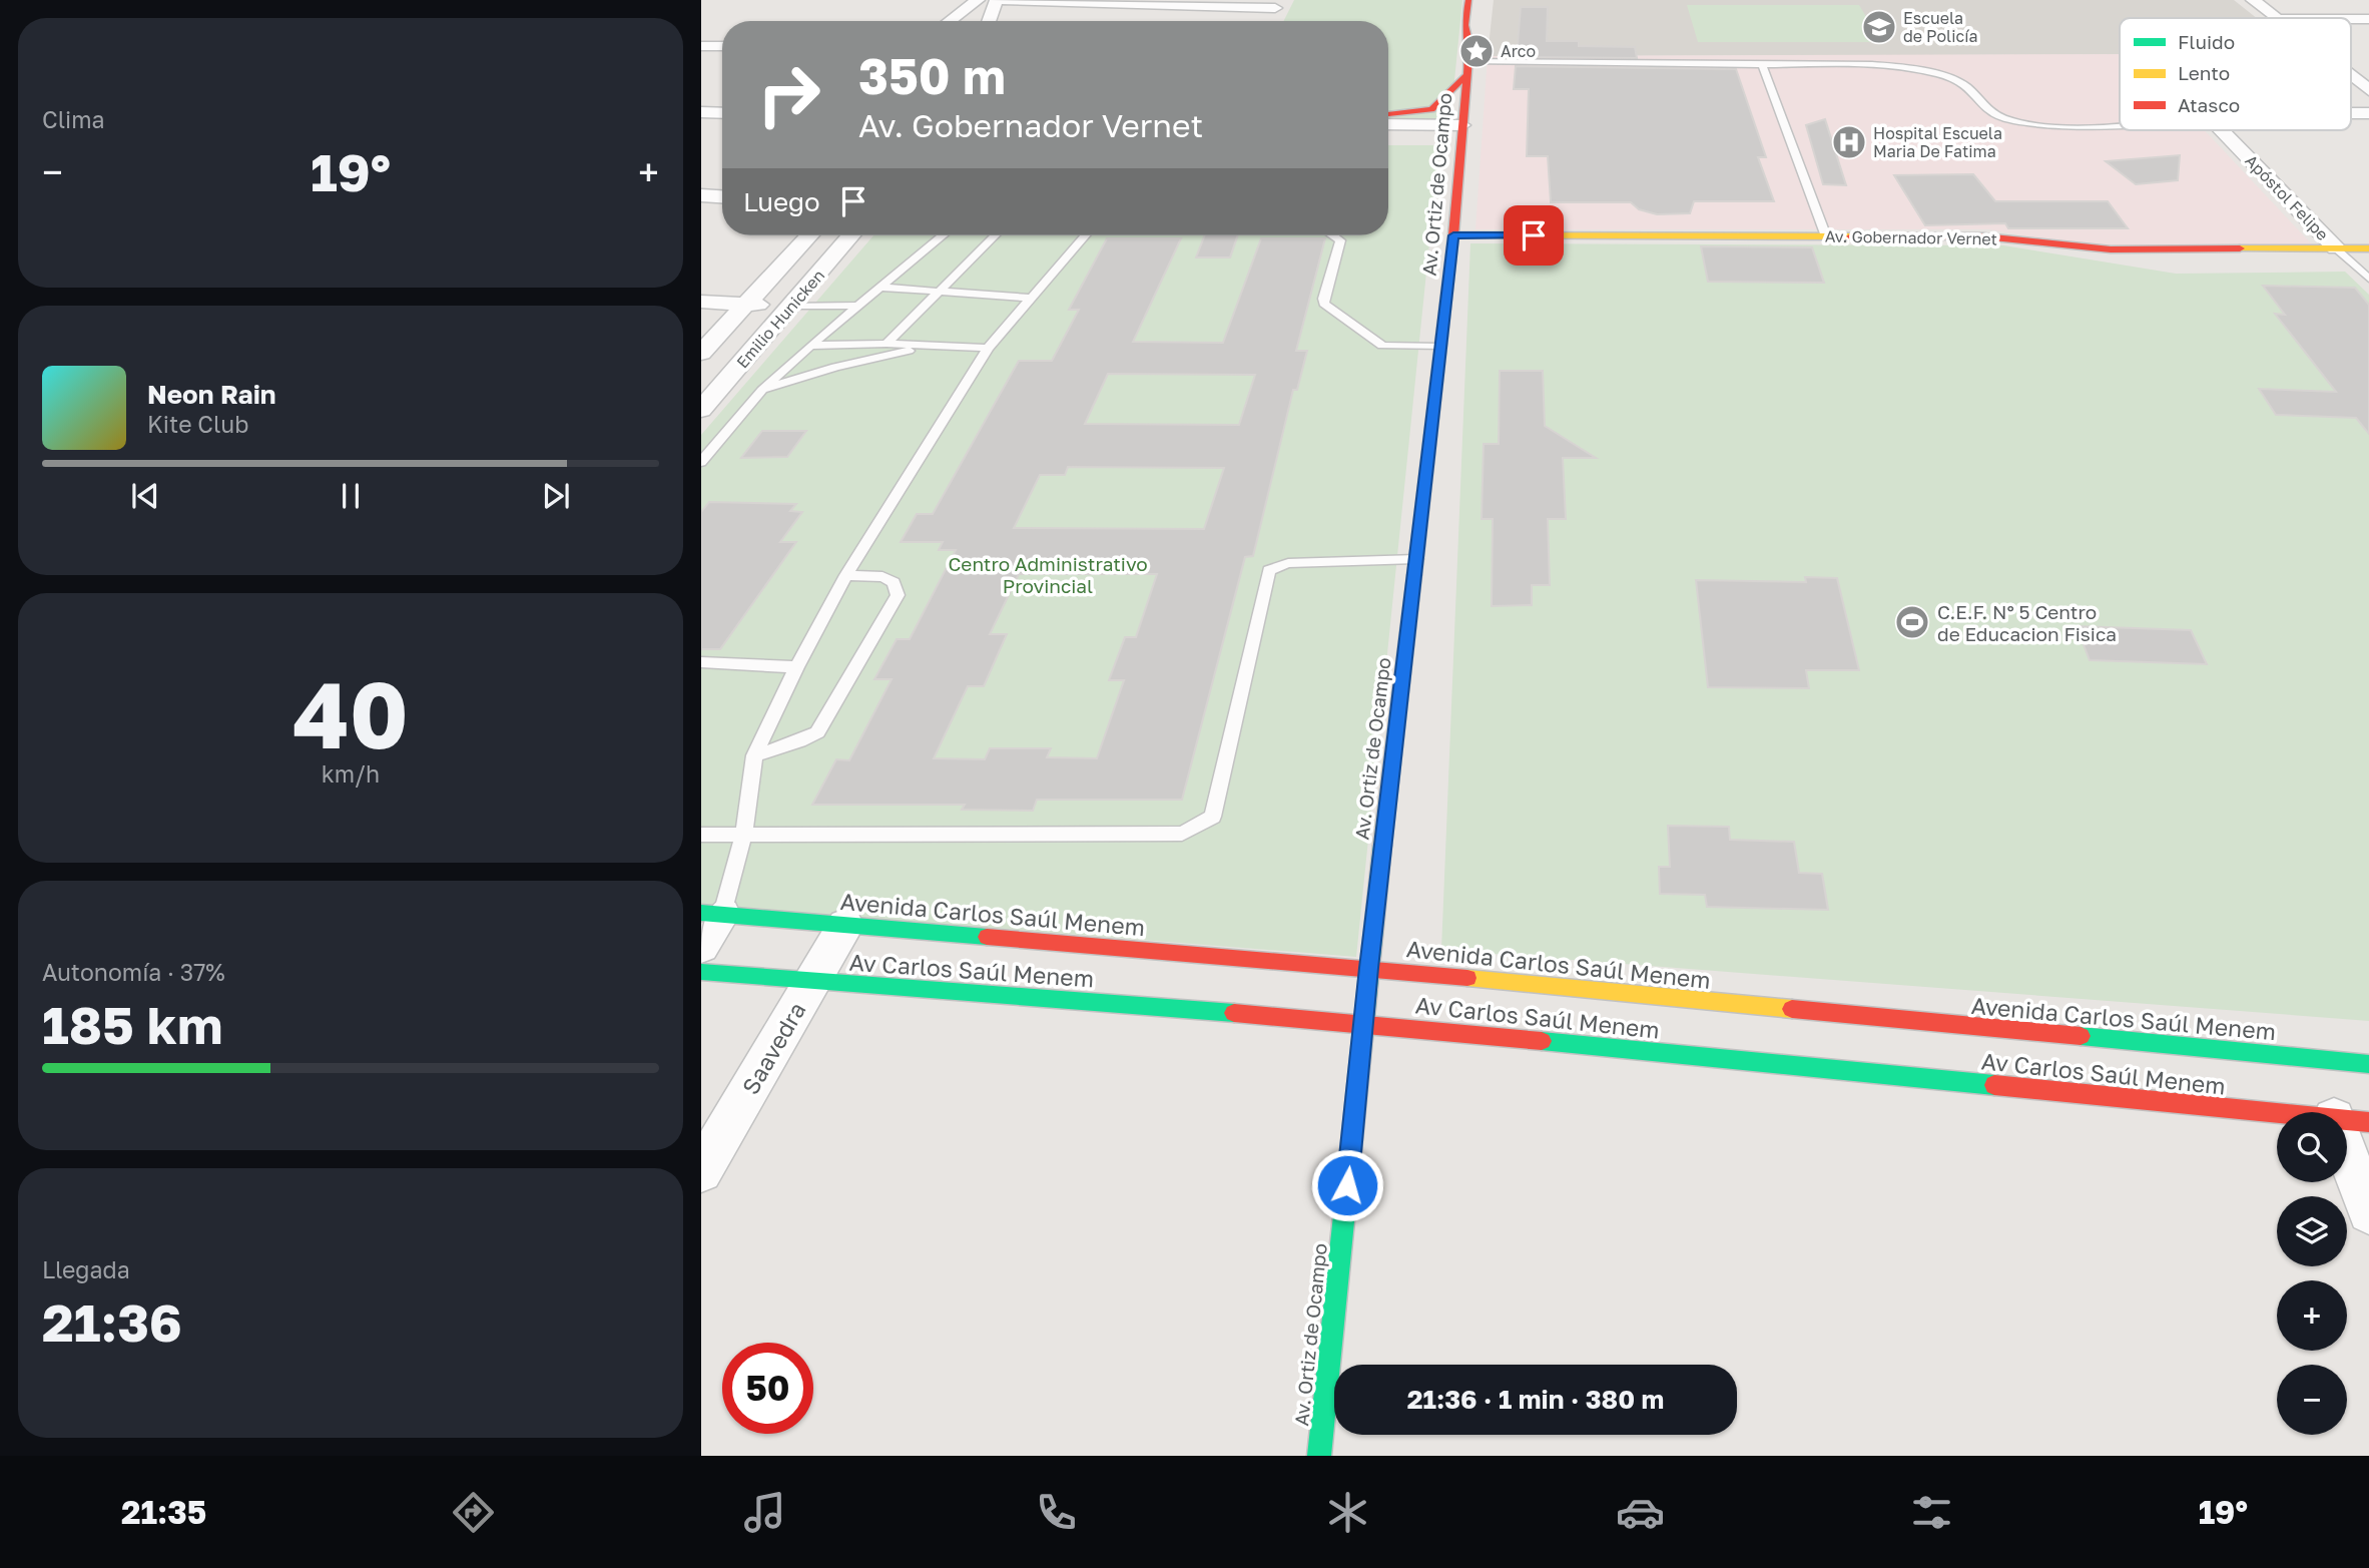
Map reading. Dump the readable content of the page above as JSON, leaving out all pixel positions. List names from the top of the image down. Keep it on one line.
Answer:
{"streets":{"street":["Av. Ortiz de Ocampo","Apóstol Felipe","Av. Gobernador Vernet","Emilio Hunicken","Avenida Carlos Saúl Menem","Av Carlos Saúl Menem","Saavedra"]},"crossings":[["Av. Ortiz de Ocampo","Av. Gobernador Vernet"],["Av. Ortiz de Ocampo","Avenida Carlos Saúl Menem"],["Av. Ortiz de Ocampo","Av Carlos Saúl Menem"],["Apóstol Felipe","Av. Gobernador Vernet"],["Avenida Carlos Saúl Menem","Saavedra"],["Av Carlos Saúl Menem","Saavedra"]],"parks":["Centro Administrativo Provincial"],"places":{"school or university":["Escuela de Policía"],"place":["Arco"],"hospital":["Hospital Escuela Maria De Fatima"],"sports":["C.E.F. N° 5 Centro de Educacion Fisica"]},"legend":["Fluido","Lento","Atasco"],"page":{"tile":["Clima",["40","km/h"],["Autonomía · 37%","185 km"],["Llegada","21:36"]],"turn":["350 m","Av. Gobernador Vernet"],"heat":["−","19°","+"],"then":"Luego","song":["Neon Rain","Kite Club"],"map_buttons":["+","−"],"limit":"50","trip":"21:36 · 1 min · 380 m","tabs":["21:35","19°"]}}
